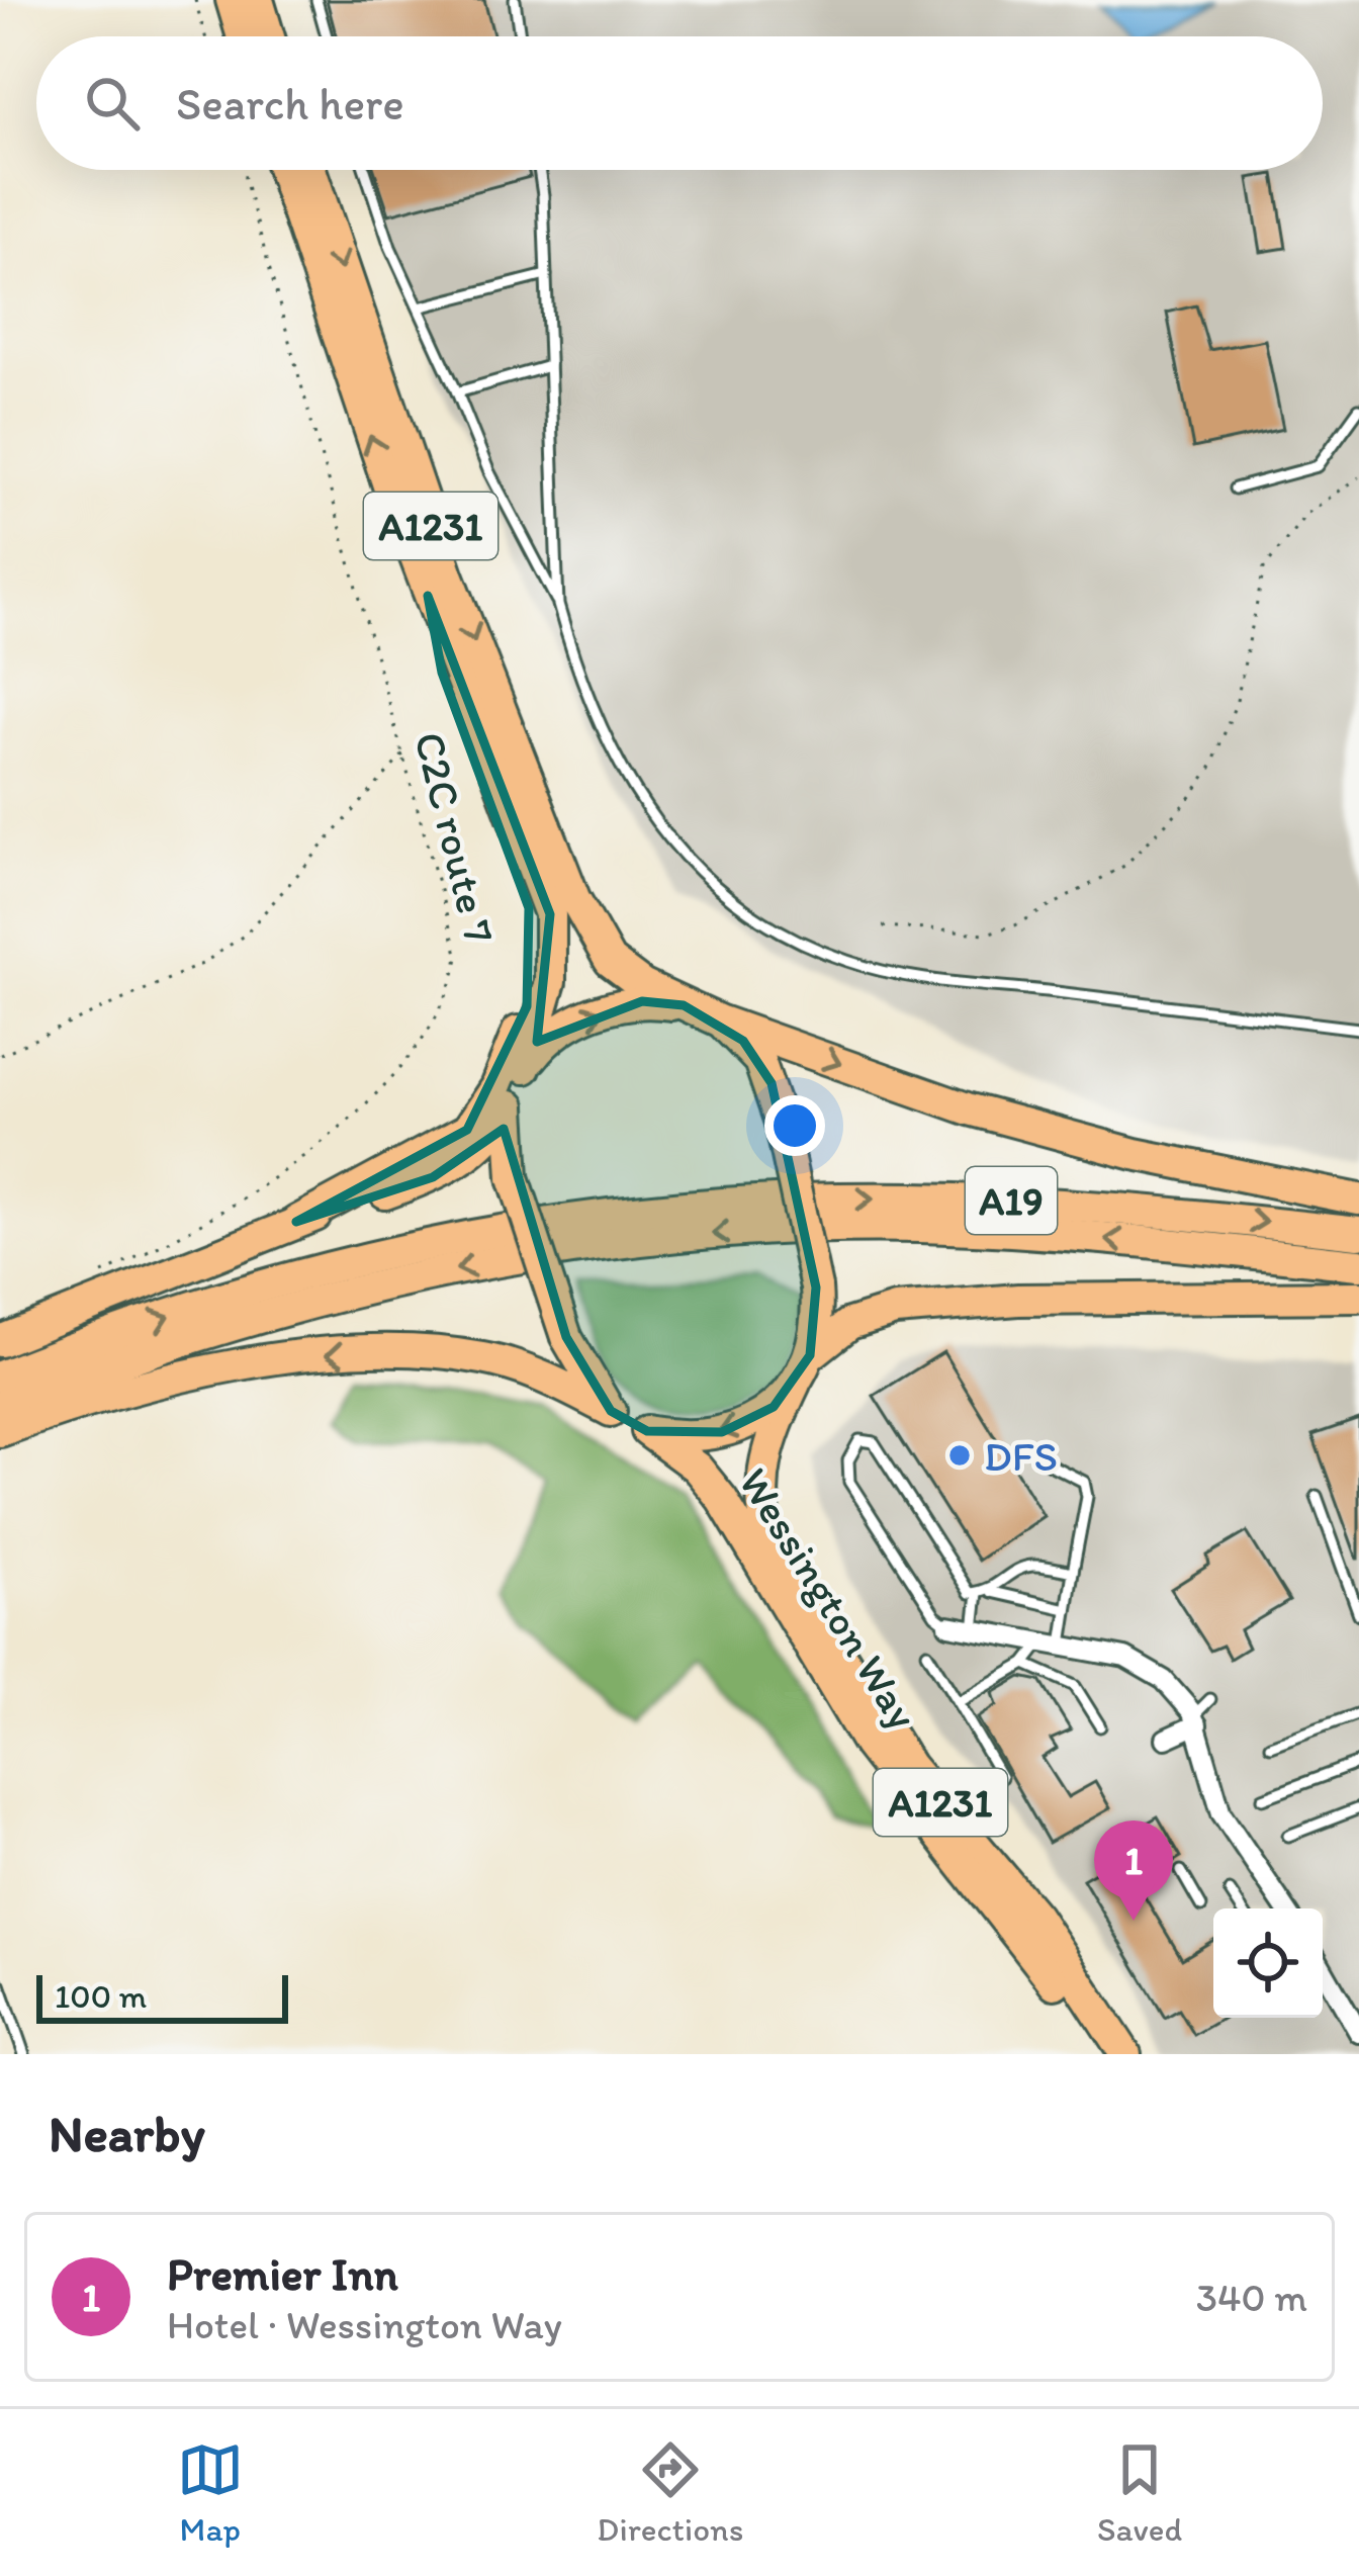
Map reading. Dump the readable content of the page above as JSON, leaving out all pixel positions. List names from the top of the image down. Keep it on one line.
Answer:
{"streets":{"highway":["A1231","A19","Wessington Way"],"path":["C2C route 7"]},"crossings":[["A1231","A19"],["A1231","Wessington Way"],["A19","Wessington Way"]],"places":["DFS"],"scale_bar":"100 m","page":{"search":"Search here","pins":"1","scale":"100 m","heading":"Nearby","list":[{"mark":"1","name":"Premier Inn","note":"Hotel · Wessington Way","value":"340 m"}],"nav":["Map","Directions","Saved"]}}
